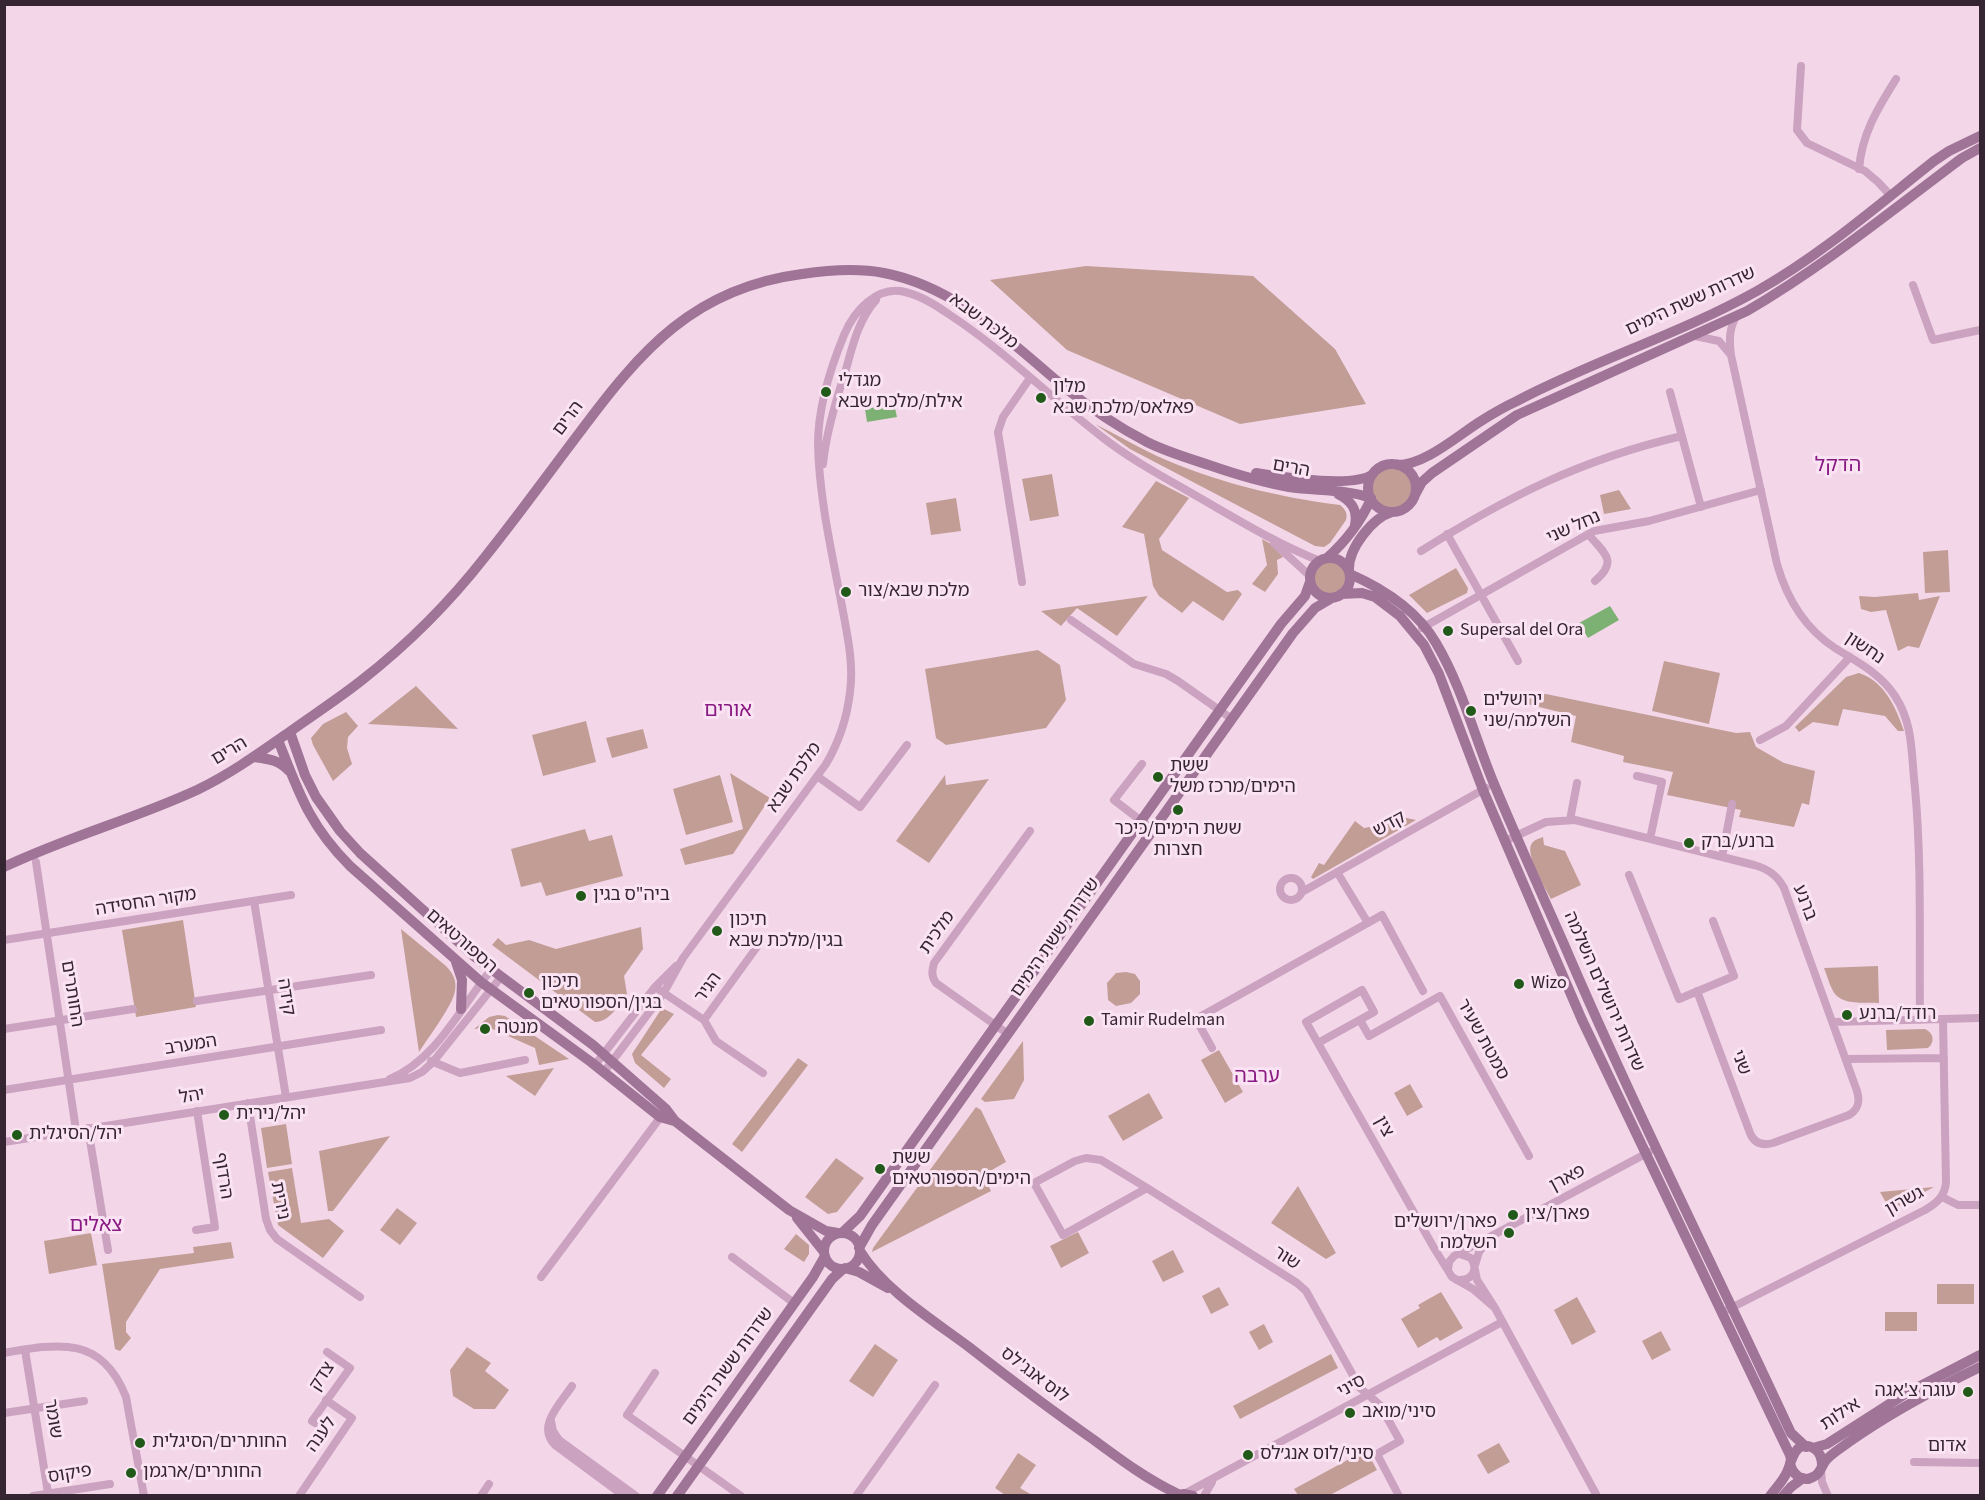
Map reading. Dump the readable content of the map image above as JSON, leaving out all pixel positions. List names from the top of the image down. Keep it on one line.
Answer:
{"streets":{"main road":["שדרות ששת הימים","הרים","הספורטאים","שדרות ירושלים השלמה","לוס אנג'לס","אילות"],"street":["מלכת שבא","נחל שני","נחשון","קדש","מקור החסידה","ברנע","מלכית","הגיר","החותרים","קידה","סמטת שעיר","המערב","שני","יהל","צין","הרדוף","פארן","נירית","גשרון","שור","צדק","סיני","שומר","לענה","אדום","פיקוס"]},"crossings":[["שדרות ששת הימים","מלכת שבא"],["שדרות ששת הימים","הרים"],["שדרות ששת הימים","נחשון"],["שדרות ששת הימים","מלכית"],["שדרות ששת הימים","הספורטאים"],["שדרות ששת הימים","שדרות ירושלים השלמה"],["שדרות ששת הימים","לוס אנג'לס"],["מלכת שבא","הספורטאים"],["מלכת שבא","שדרות ירושלים השלמה"],["הרים","הספורטאים"],["נחל שני","נחשון"],["נחל שני","שדרות ירושלים השלמה"],["קדש","שדרות ירושלים השלמה"],["מקור החסידה","החותרים"],["מקור החסידה","קידה"],["ברנע","שדרות ירושלים השלמה"],["ברנע","שני"],["הספורטאים","יהל"],["הספורטאים","לוס אנג'לס"],["שדרות ירושלים השלמה","פארן"],["שדרות ירושלים השלמה","גשרון"],["שדרות ירושלים השלמה","אילות"],["החותרים","המערב"],["החותרים","יהל"],["קידה","המערב"],["קידה","יהל"],["סמטת שעיר","צין"],["יהל","הרדוף"],["יהל","נירית"],["צין","פארן"],["שור","סיני"],["לוס אנג'לס","סיני"],["צדק","לענה"],["שומר","פיקוס"]],"districts":["הדקל","אורים","ערבה","צאלים"],"places":["מגדלי אילת/מלכת שבא","מלון פאלאס/מלכת שבא","מלכת שבא/צור","Supersal del Ora","ירושלים השלמה/שני","ששת הימים/מרכז משל","ששת הימים/כיכר חצרות","ברנע/ברק","ביה\"ס בגין","תיכון בגין/מלכת שבא","Wizo","תיכון בגין/הספורטאים","רודד/ברנע","Tamir Rudelman","מנטה","יהל/נירית","יהל/הסיגלית","ששת הימים/הספורטאים","פארן/צין","פארן/ירושלים השלמה","עוגה צ'אגה","סיני/מואב","החותרים/הסיגלית","סיני/לוס אנג׳לס","החותרים/ארגמן"]}
